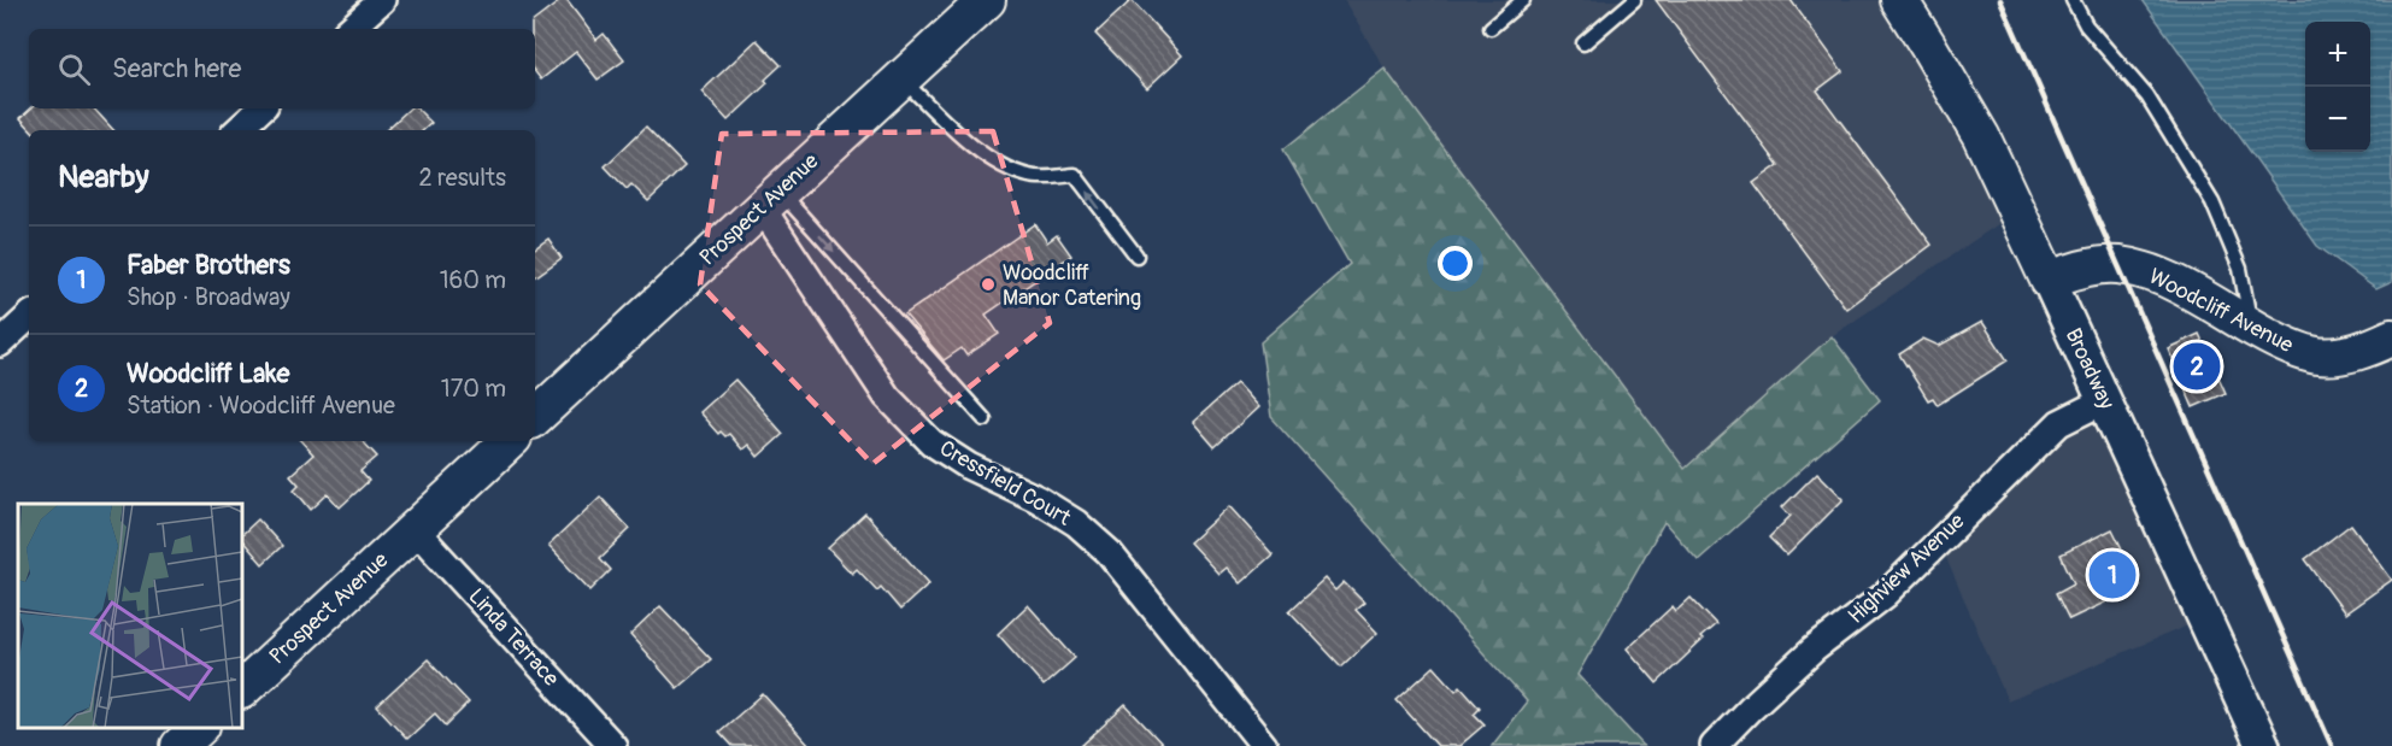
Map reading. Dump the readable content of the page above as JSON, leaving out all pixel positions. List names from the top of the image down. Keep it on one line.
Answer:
{"streets":{"main road":["Prospect Avenue","Woodcliff Avenue","Broadway"],"street":["Cressfield Court","Highview Avenue","Linda Terrace"]},"crossings":[["Prospect Avenue","Cressfield Court"],["Prospect Avenue","Linda Terrace"],["Woodcliff Avenue","Broadway"],["Broadway","Highview Avenue"]],"places":["Woodcliff Manor Catering"],"page":{"map_buttons":["+","−"],"search":"Search here","heading":["Nearby","2 results"],"list":[{"mark":"1","name":"Faber Brothers","note":"Shop · Broadway","value":"160 m"},{"mark":"2","name":"Woodcliff Lake","note":"Station · Woodcliff Avenue","value":"170 m"}],"pins":["2","1"]}}
